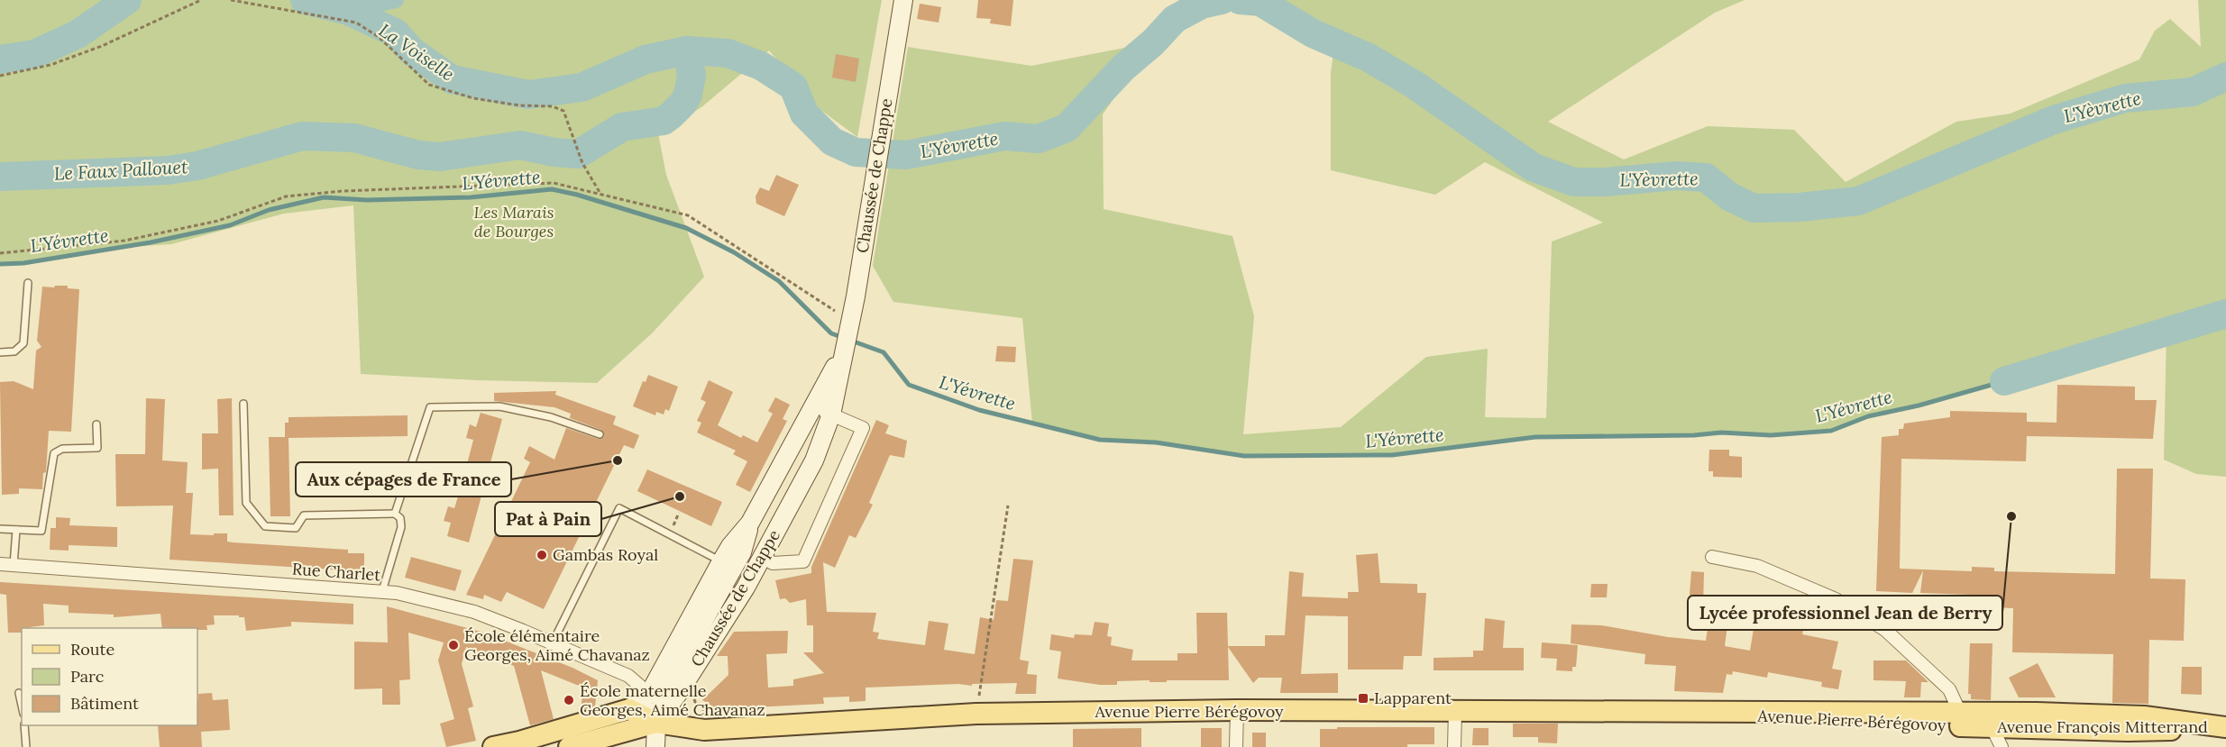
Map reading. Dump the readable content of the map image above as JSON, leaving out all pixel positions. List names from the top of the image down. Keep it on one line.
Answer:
{"streets":{"main road":["Chaussée de Chappe","Avenue Pierre Bérégovoy","Avenue François Mitterrand"],"street":["Rue Charlet"]},"crossings":[["Chaussée de Chappe","Rue Charlet"],["Chaussée de Chappe","Avenue Pierre Bérégovoy"],["Avenue Pierre Bérégovoy","Avenue François Mitterrand"]],"water":["La Voiselle","L'Yèvrette","Le Faux Pallouet","L'Yévrette"],"parks":["Les Marais de Bourges"],"places":{"other":["Aux cépages de France","Pat à Pain","Lycée professionnel Jean de Berry","Gambas Royal","École élémentaire Georges, Aimé Chavanaz","École maternelle Georges, Aimé Chavanaz"],"transit":["Lapparent"]},"legend":["Route","Parc","Bâtiment"]}
